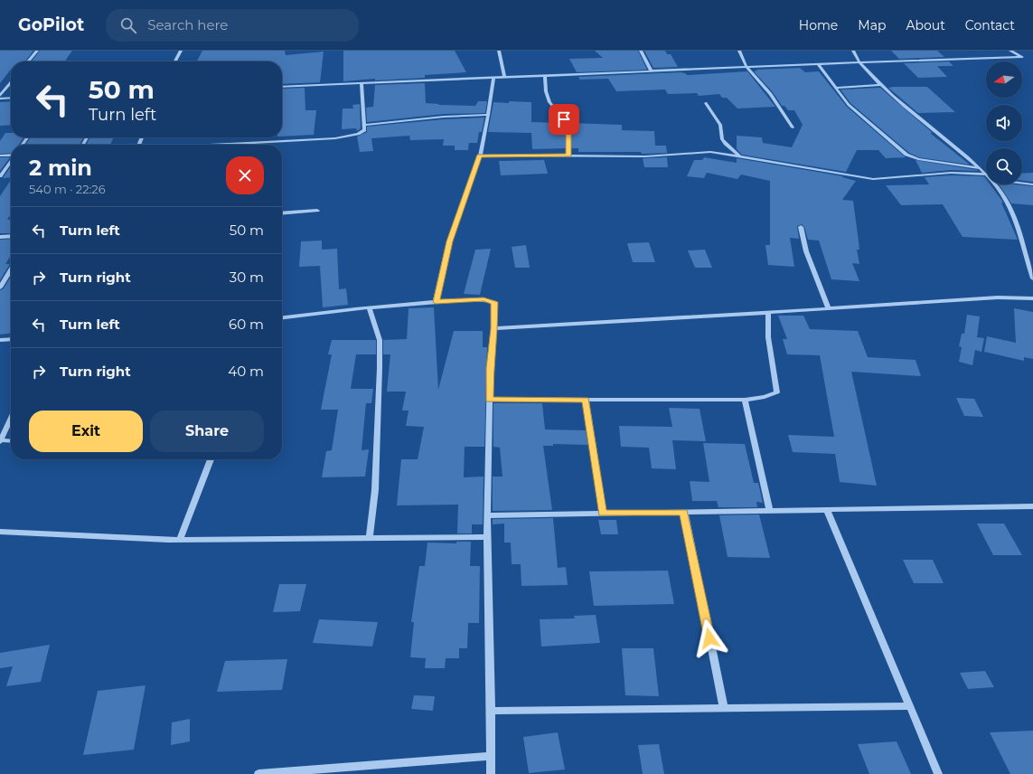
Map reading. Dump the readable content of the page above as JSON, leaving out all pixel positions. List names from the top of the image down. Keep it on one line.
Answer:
{"north":"left","page":{"header":"GoPilot","search":"Search here","nav":["Home","Map","About","Contact"],"turn":["50 m","Turn left"],"heading":["2 min","540 m · 22:26"],"list":[{"name":"Turn left","value":"50 m"},{"name":"Turn right","value":"30 m"},{"name":"Turn left","value":"60 m"},{"name":"Turn right","value":"40 m"}],"buttons":["Exit","Share"]}}
